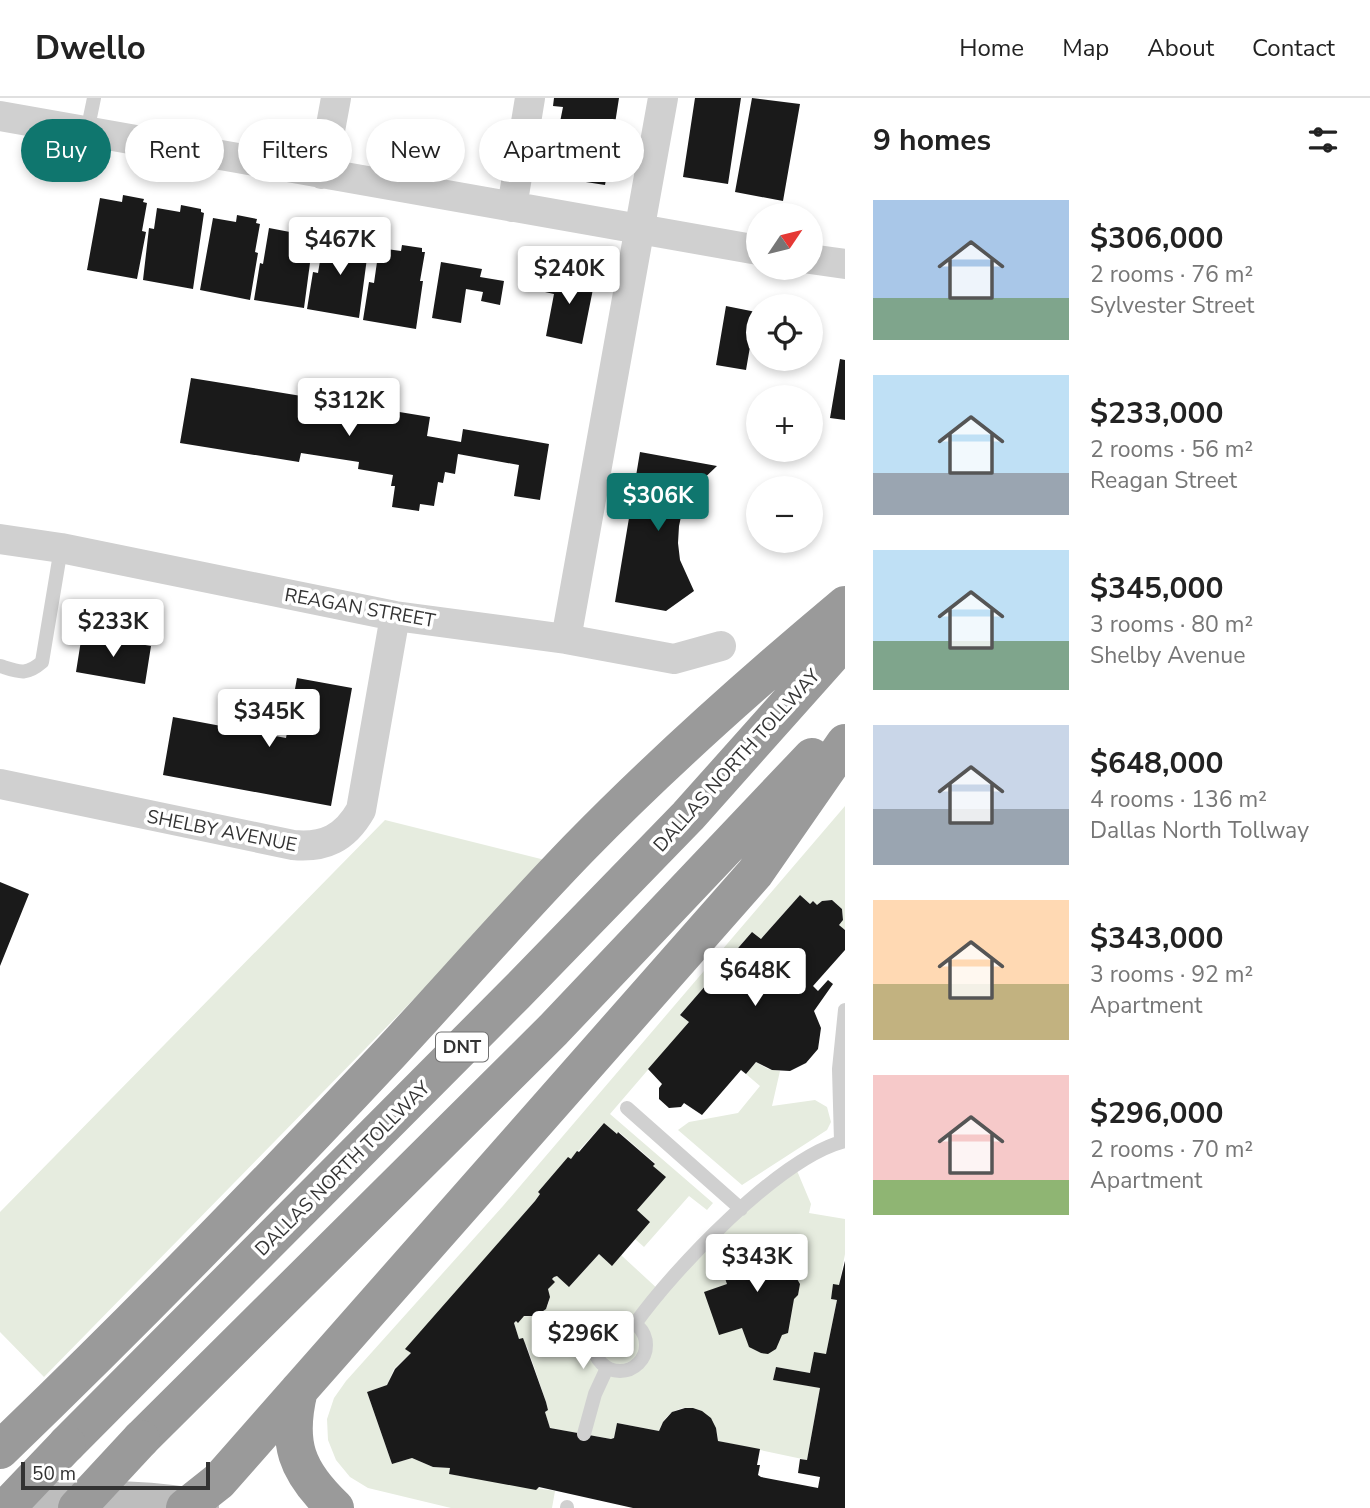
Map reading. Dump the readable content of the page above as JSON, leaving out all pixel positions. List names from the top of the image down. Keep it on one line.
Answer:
{"streets":{"highway":["DALLAS NORTH TOLLWAY","DNT"],"street":["REAGAN STREET","SHELBY AVENUE"]},"crossings":[["REAGAN STREET","SHELBY AVENUE"]],"scale_bar":"50 m","north":"top right","page":{"header":"Dwello","nav":["Home","Map","About","Contact"],"heading":"9 homes","chip":["Buy","Rent","Filters","New","Apartment"],"list":[{"name":"$306,000","note":"2 rooms · 76 m² · Sylvester Street"},{"name":"$233,000","note":"2 rooms · 56 m² · Reagan Street"},{"name":"$345,000","note":"3 rooms · 80 m² · Shelby Avenue"},{"name":"$648,000","note":"4 rooms · 136 m² · Dallas North Tollway"},{"name":"$343,000","note":"3 rooms · 92 m² · Apartment"},{"name":"$296,000","note":"2 rooms · 70 m² · Apartment"}],"map_buttons":["+","−"],"price":["$467K","$240K","$312K","$306K","$233K","$345K","$648K","$343K","$296K"],"scale":"50 m"}}
